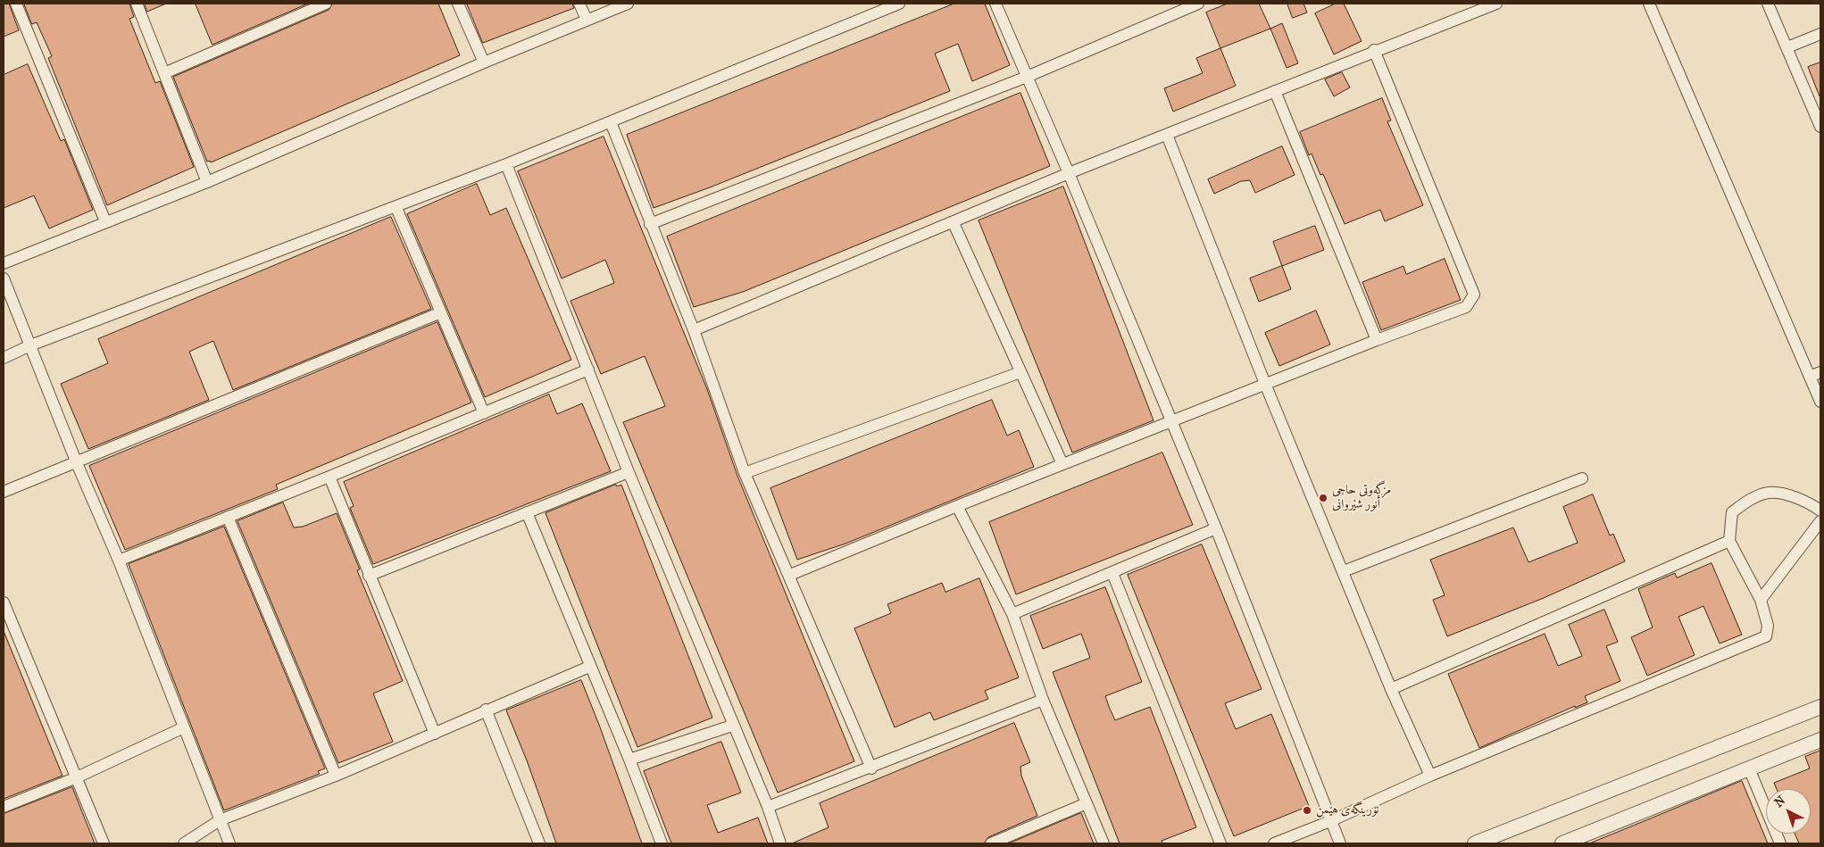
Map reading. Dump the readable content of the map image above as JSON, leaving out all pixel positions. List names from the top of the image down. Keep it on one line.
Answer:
{"places":["مزگەوتی حاجی أنور شێروانی","نۆرینگه‌ی هێمن"],"north":"top left"}
